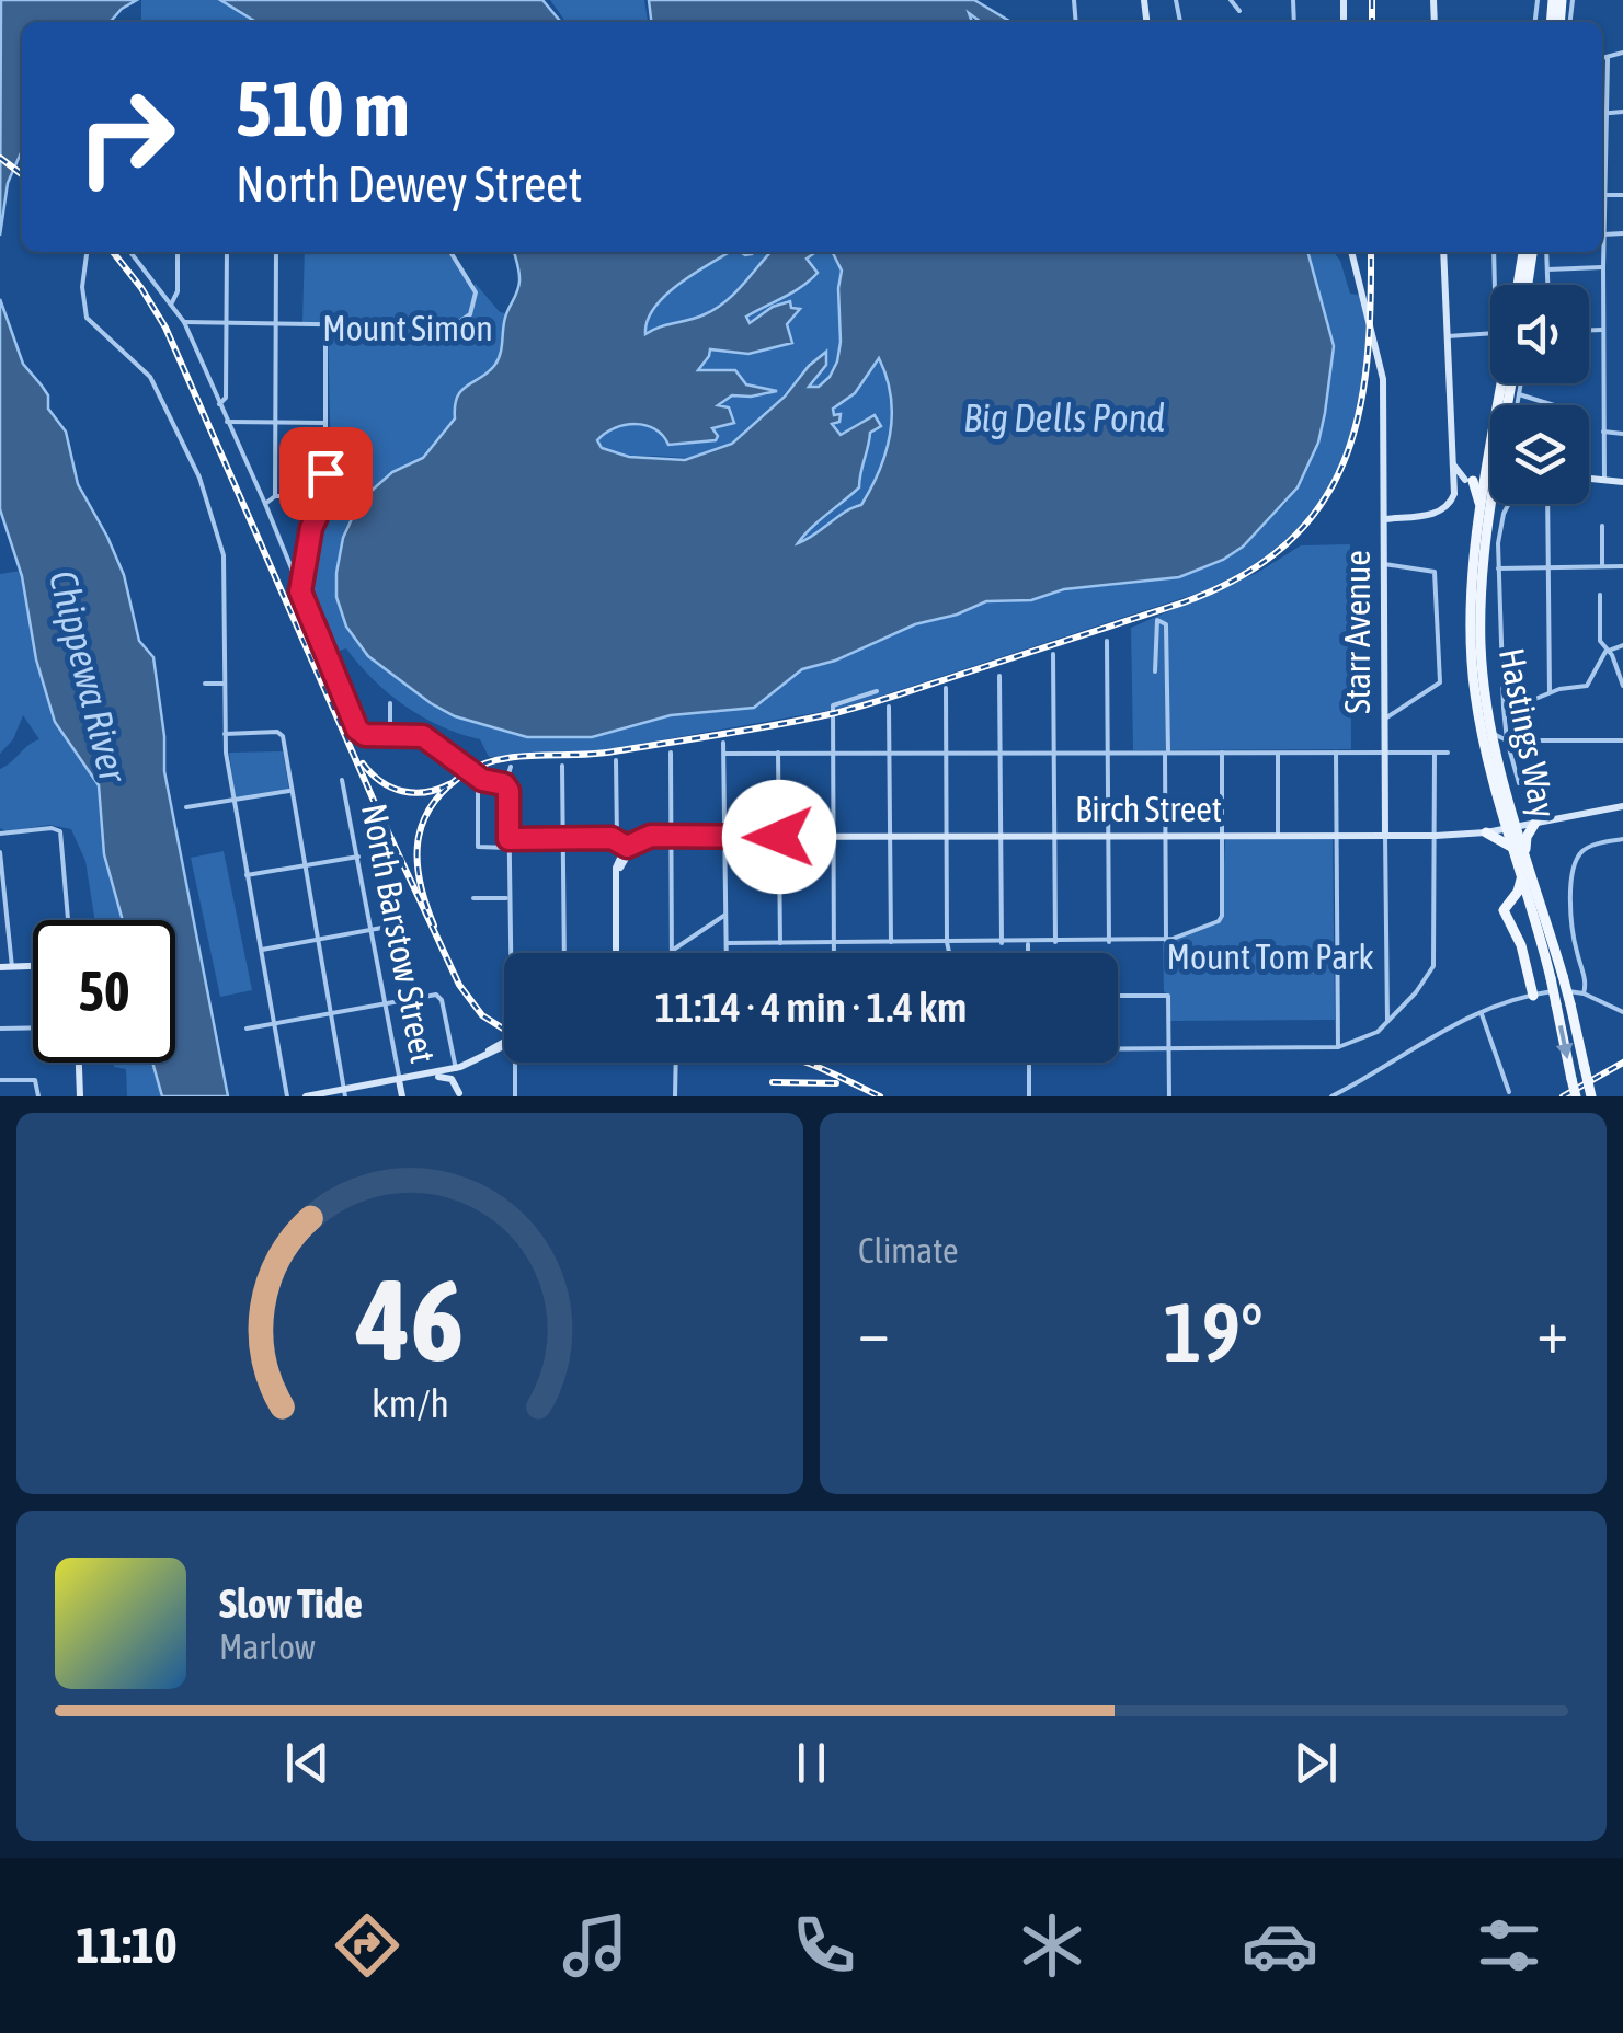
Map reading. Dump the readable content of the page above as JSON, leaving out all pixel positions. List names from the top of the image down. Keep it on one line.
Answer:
{"streets":{"main road":["Starr Avenue","Hastings Way","Birch Street","North Barstow Street"]},"crossings":[["Starr Avenue","Birch Street"],["Hastings Way","Birch Street"]],"water":["Big Dells Pond","Chippewa River"],"parks":["Mount Simon","Mount Tom Park"],"page":{"turn":["510 m","North Dewey Street"],"limit":"50","trip":"11:14 · 4 min · 1.4 km","tile":"Climate","heat":["−","19°","+"],"song":["Slow Tide","Marlow"],"tabs":"11:10","gauge":["46","km/h"]}}
